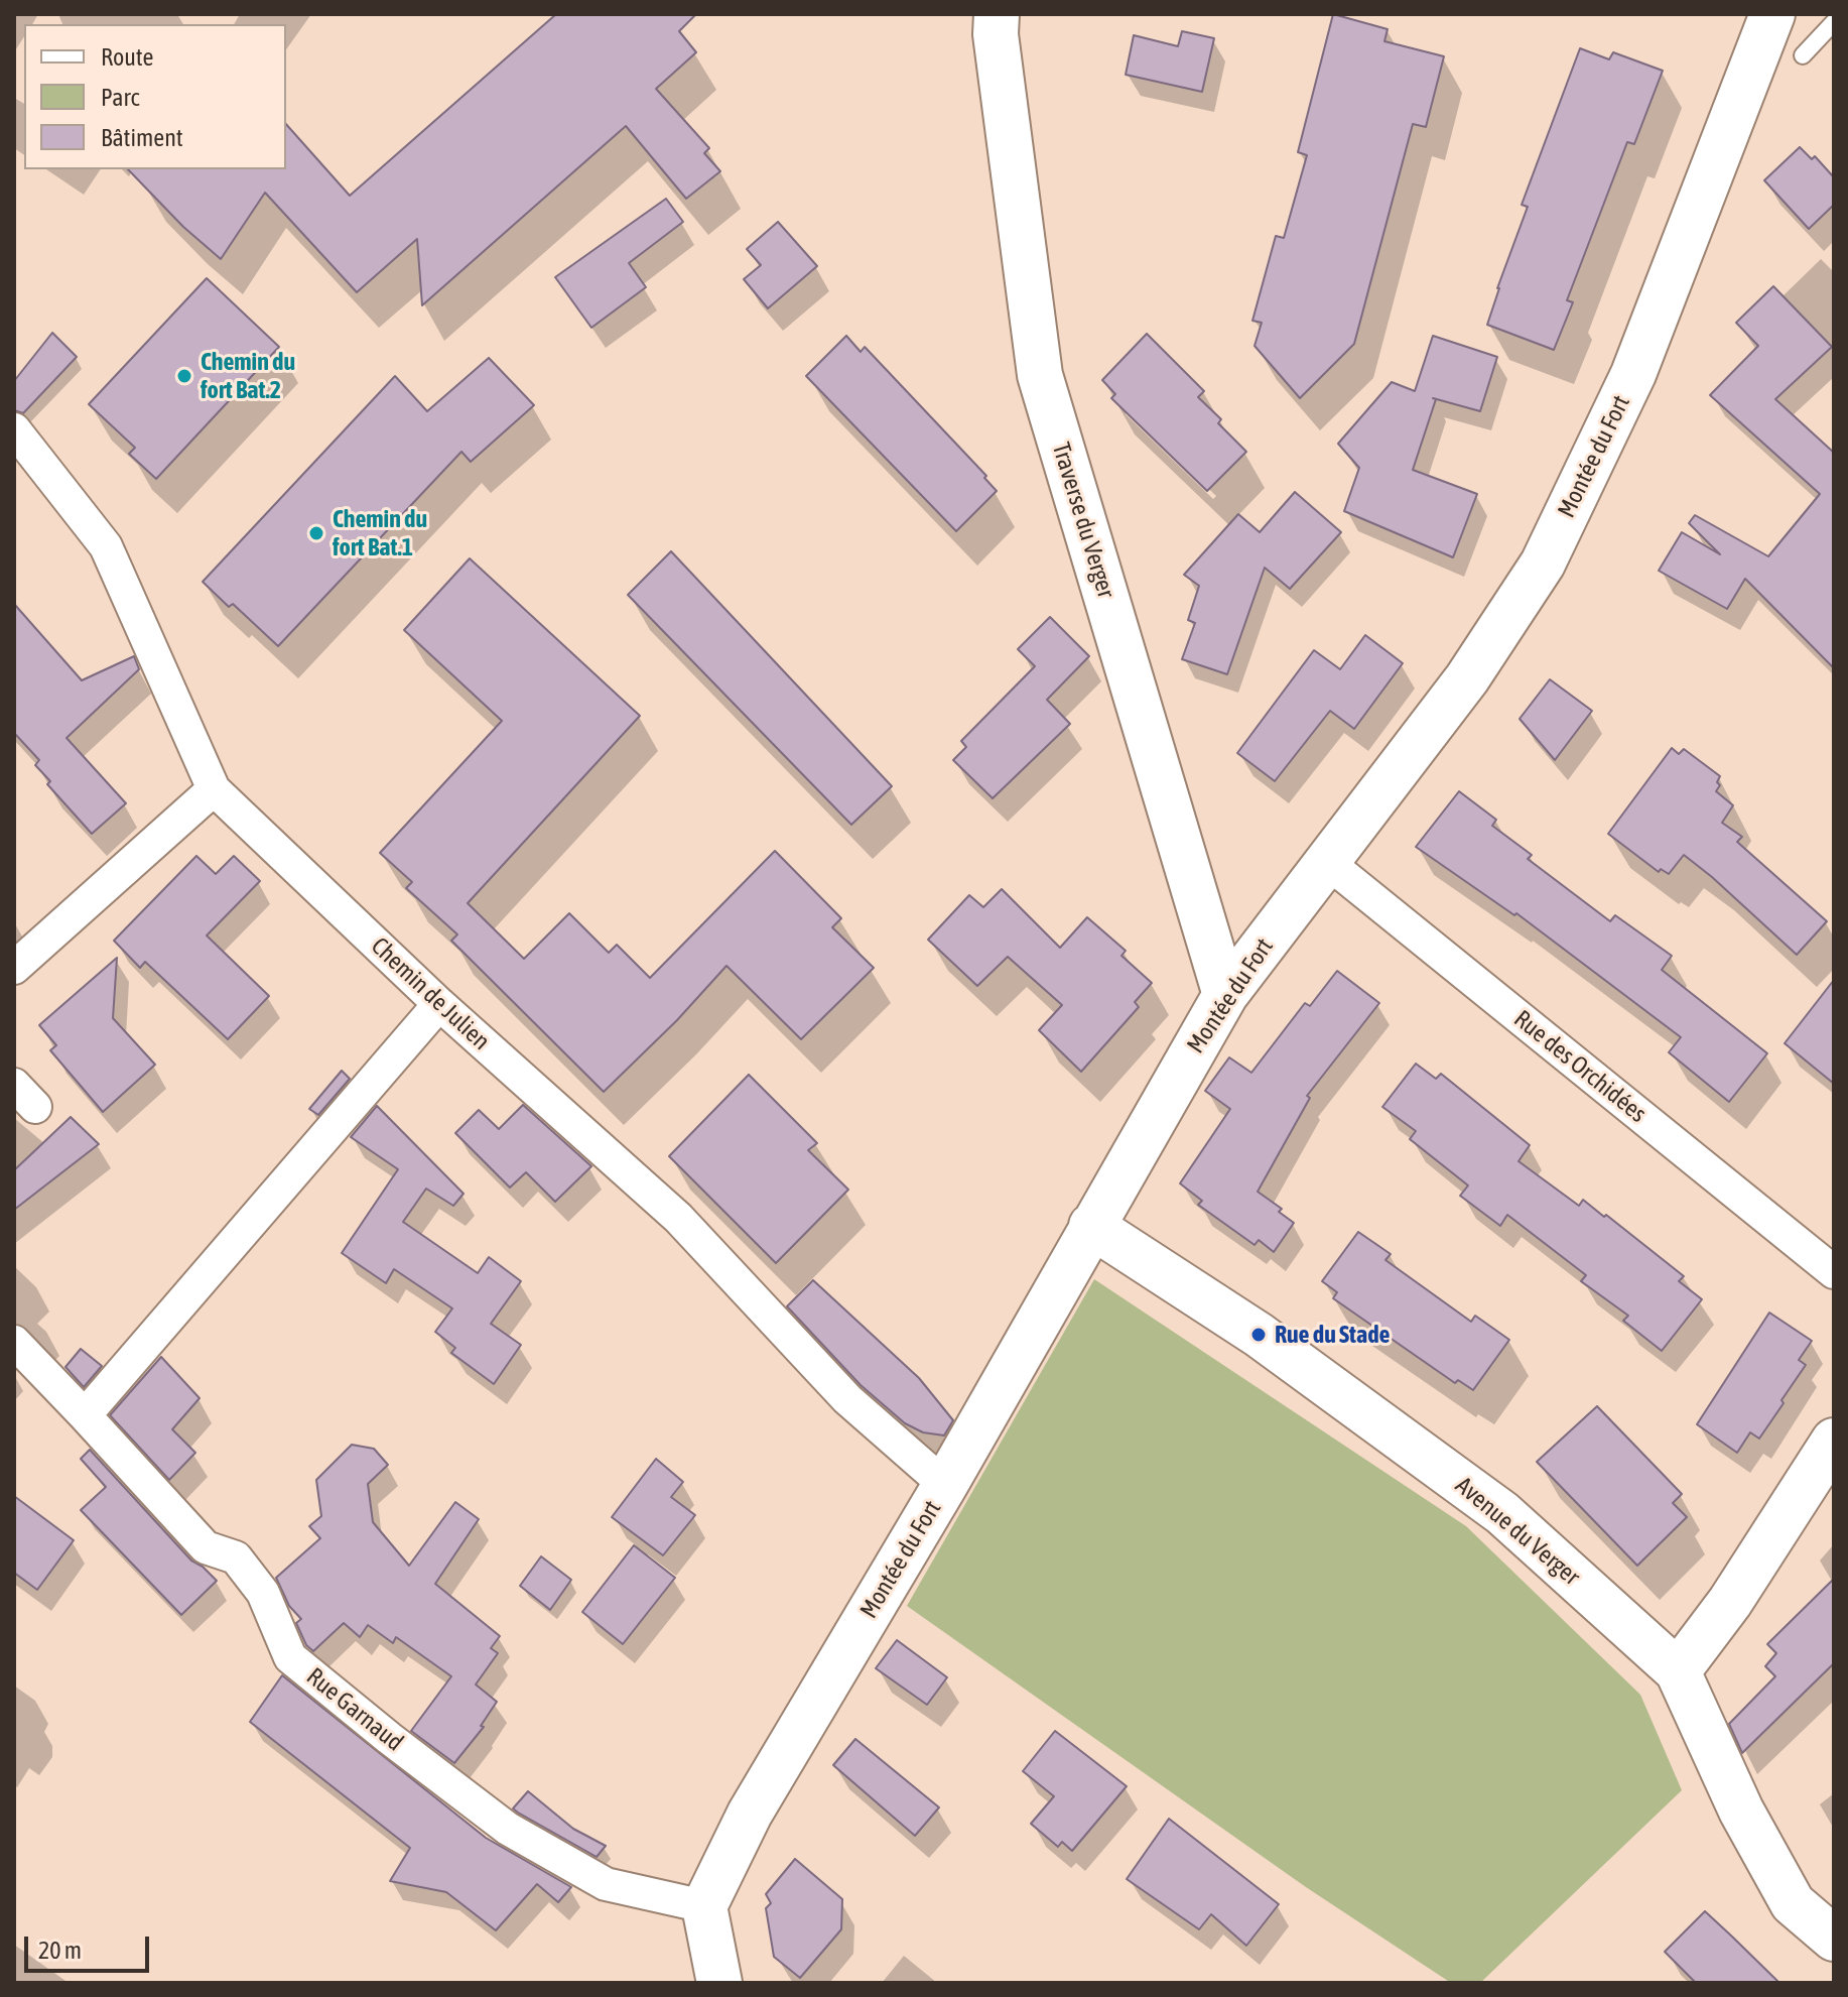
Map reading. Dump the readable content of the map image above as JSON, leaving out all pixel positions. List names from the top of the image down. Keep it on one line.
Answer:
{"streets":{"street":["Montée du Fort","Traverse du Verger","Chemin de Julien","Rue des Orchidées","Avenue du Verger","Rue Garnaud"]},"crossings":[["Montée du Fort","Traverse du Verger"],["Montée du Fort","Chemin de Julien"],["Montée du Fort","Rue des Orchidées"],["Montée du Fort","Avenue du Verger"],["Montée du Fort","Rue Garnaud"]],"places":["Chemin du fort Bat.2","Chemin du fort Bat.1","Rue du Stade"],"legend":["Route","Parc","Bâtiment"],"scale_bar":"20 m"}
